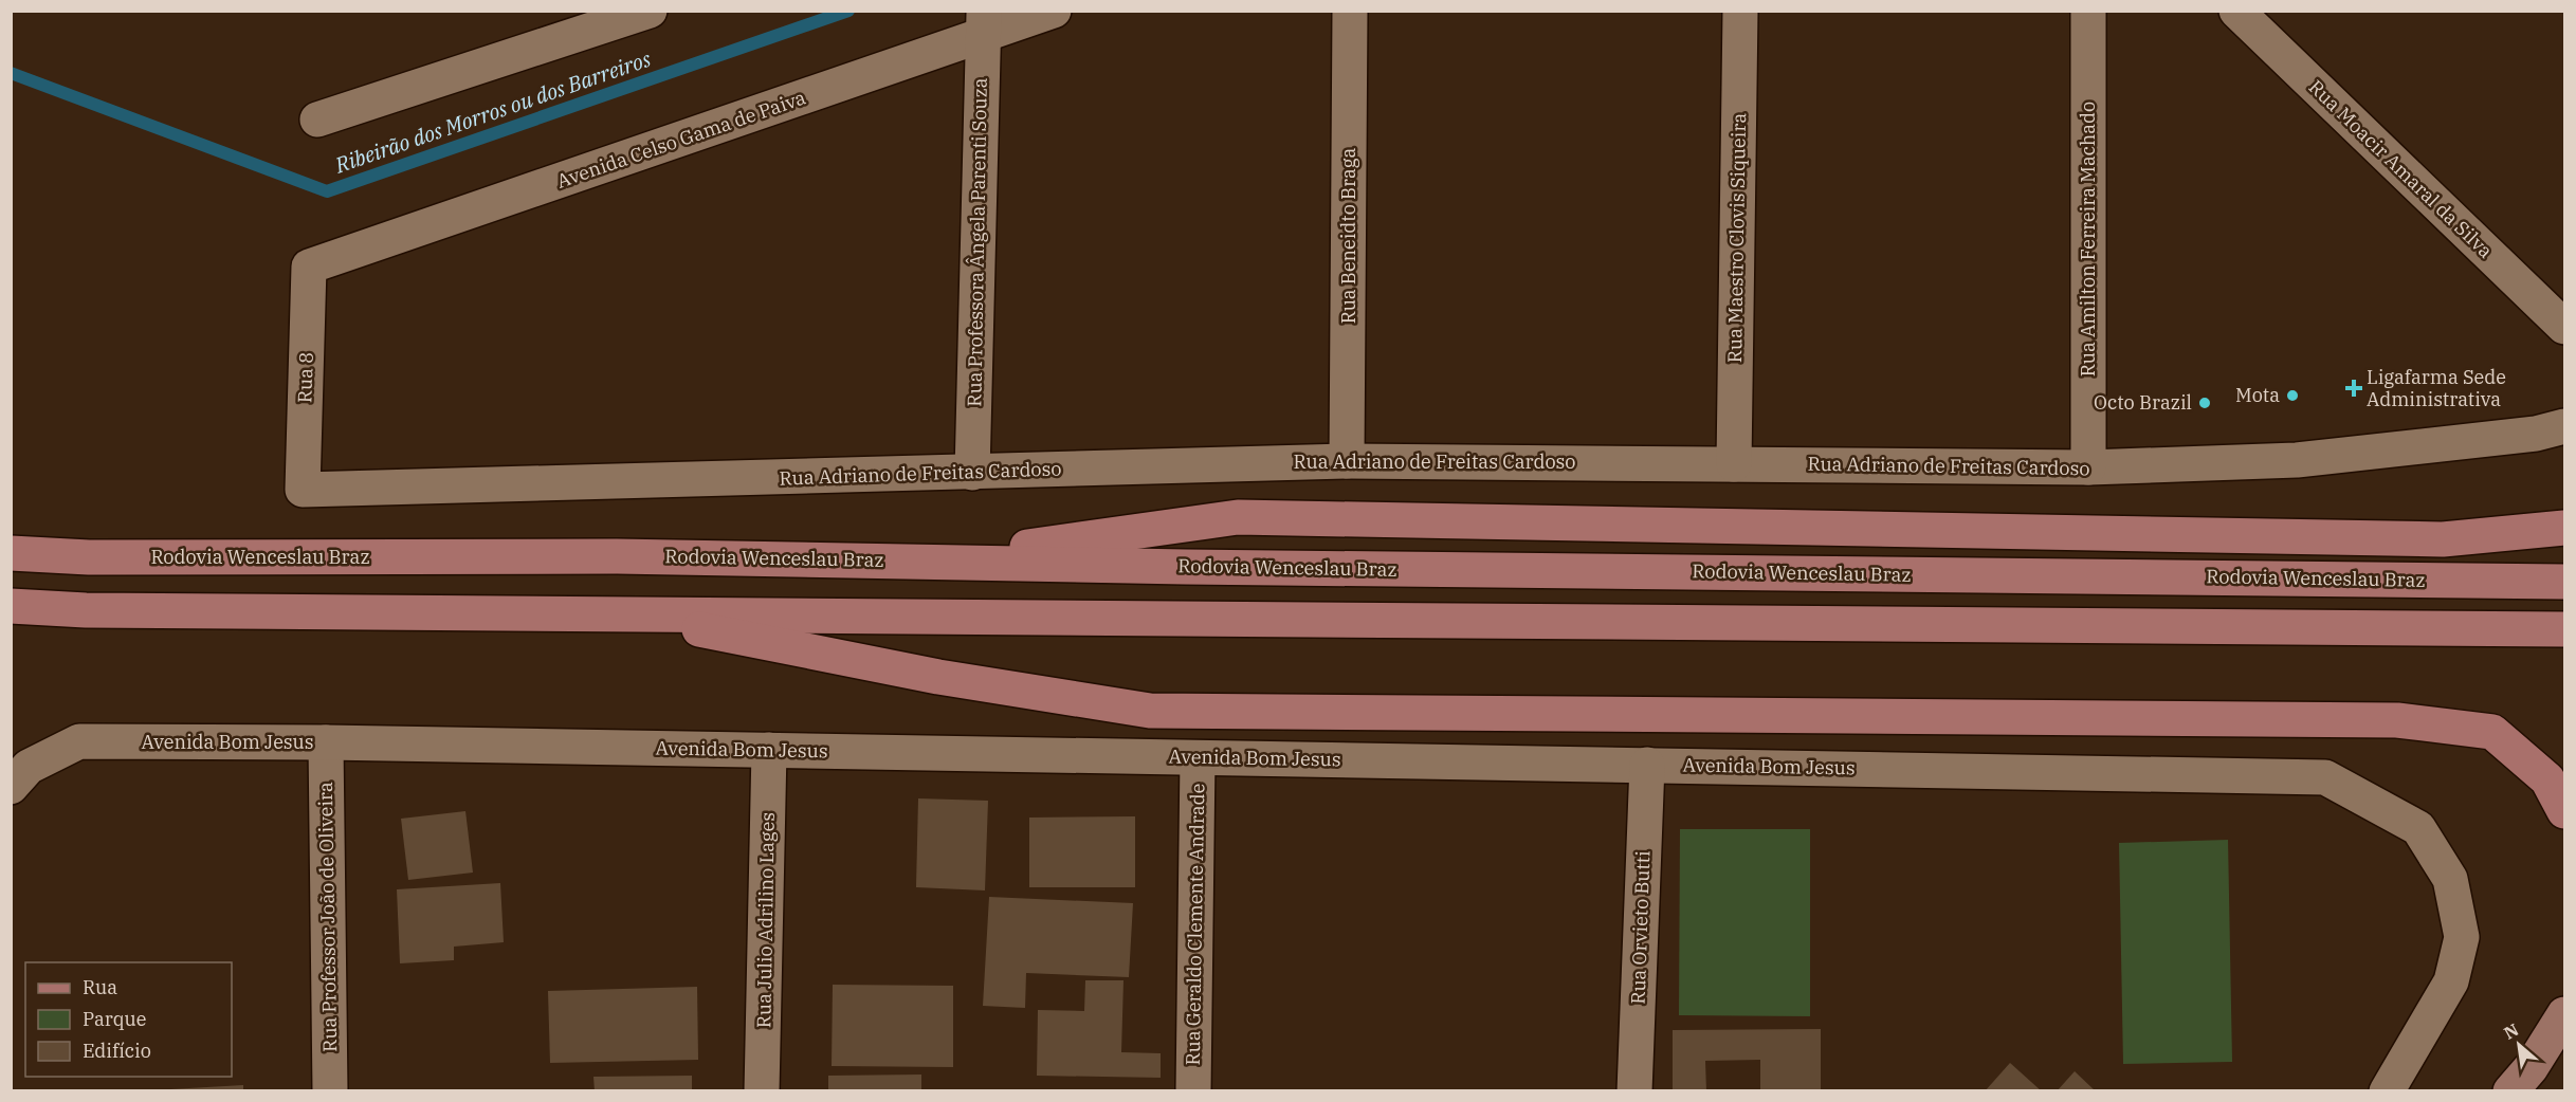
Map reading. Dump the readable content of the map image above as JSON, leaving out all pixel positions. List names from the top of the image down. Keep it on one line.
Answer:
{"streets":{"main road":["Rodovia Wenceslau Braz"],"street":["Avenida Celso Gama de Paiva","Rua Moacir Amaral da Silva","Rua Beneidto Braga","Rua Maestro Clovis Siqueira","Rua Amilton Ferreira Machado","Rua Professora Ângela Parenti Souza","Rua 8","Rua Adriano de Freitas Cardoso","Avenida Bom Jesus","Rua Professor João de Oliveira","Rua Julio Adrilino Lages","Rua Geraldo Clemente Andrade","Rua Orvieto Butti"]},"crossings":[["Avenida Celso Gama de Paiva","Rua Professora Ângela Parenti Souza"],["Avenida Celso Gama de Paiva","Rua 8"],["Rua Beneidto Braga","Rua Adriano de Freitas Cardoso"],["Rua Maestro Clovis Siqueira","Rua Adriano de Freitas Cardoso"],["Rua Amilton Ferreira Machado","Rua Adriano de Freitas Cardoso"],["Rua Professora Ângela Parenti Souza","Rua Adriano de Freitas Cardoso"],["Rua 8","Rua Adriano de Freitas Cardoso"],["Avenida Bom Jesus","Rua Professor João de Oliveira"],["Avenida Bom Jesus","Rua Julio Adrilino Lages"],["Avenida Bom Jesus","Rua Geraldo Clemente Andrade"],["Avenida Bom Jesus","Rua Orvieto Butti"]],"water":["Ribeirão dos Morros ou dos Barreiros"],"places":{"health":["Ligafarma Sede Administrativa"],"other":["Mota","Octo Brazil"]},"legend":["Rua","Parque","Edifício"],"north":"top left"}
